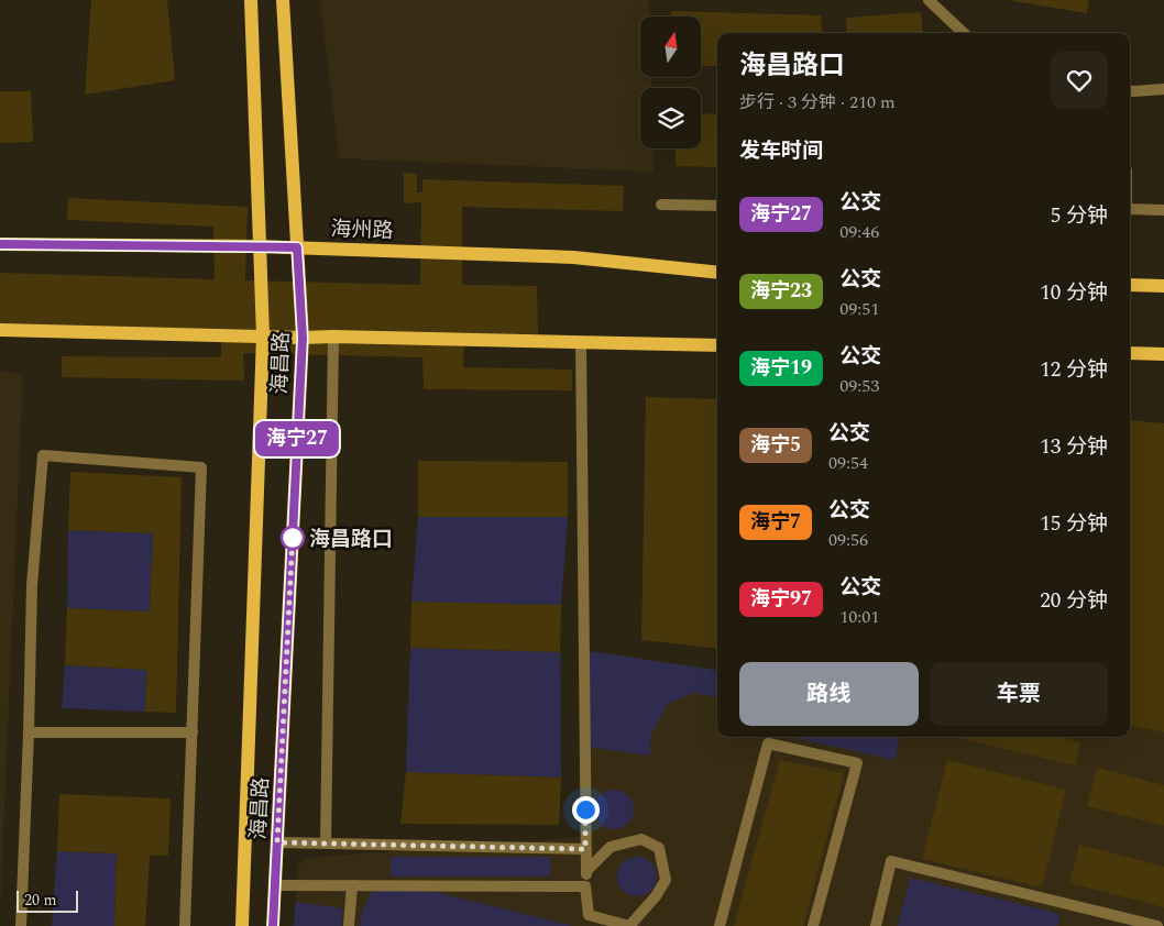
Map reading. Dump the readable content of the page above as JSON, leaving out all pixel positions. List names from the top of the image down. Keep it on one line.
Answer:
{"streets":{"main road":["海州路","海昌路"]},"crossings":[["海州路","海昌路"]],"places":["海昌路口"],"lines":["bus line 海宁27"],"scale_bar":"20 m","north":"top","page":{"on_map":"海宁27","heading":[["海昌路口","步行 · 3 分钟 · 210 m"],"发车时间"],"list":[{"mark":"海宁27","name":"公交","note":"09:46","value":"5 分钟"},{"mark":"海宁23","name":"公交","note":"09:51","value":"10 分钟"},{"mark":"海宁19","name":"公交","note":"09:53","value":"12 分钟"},{"mark":"海宁5","name":"公交","note":"09:54","value":"13 分钟"},{"mark":"海宁7","name":"公交","note":"09:56","value":"15 分钟"},{"mark":"海宁97","name":"公交","note":"10:01","value":"20 分钟"}],"buttons":["路线","车票"],"scale":"20 m"}}
